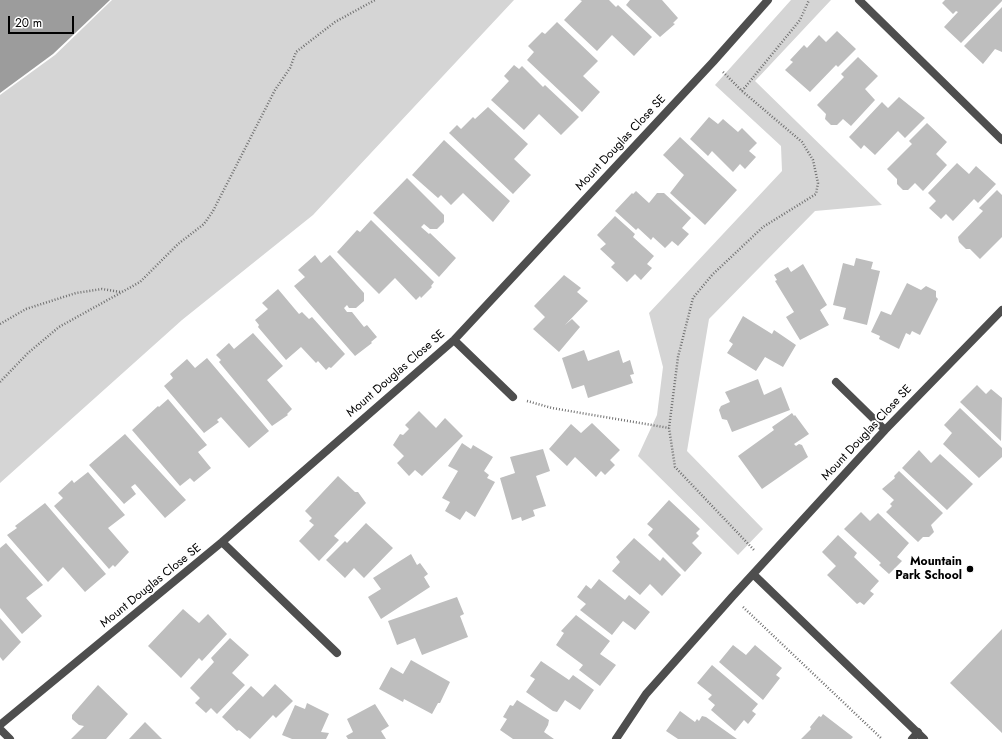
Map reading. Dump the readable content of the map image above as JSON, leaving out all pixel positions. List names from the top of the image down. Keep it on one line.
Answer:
{"streets":{"street":["Mount Douglas Close SE"]},"places":["Mountain Park School"],"scale_bar":"20 m"}
